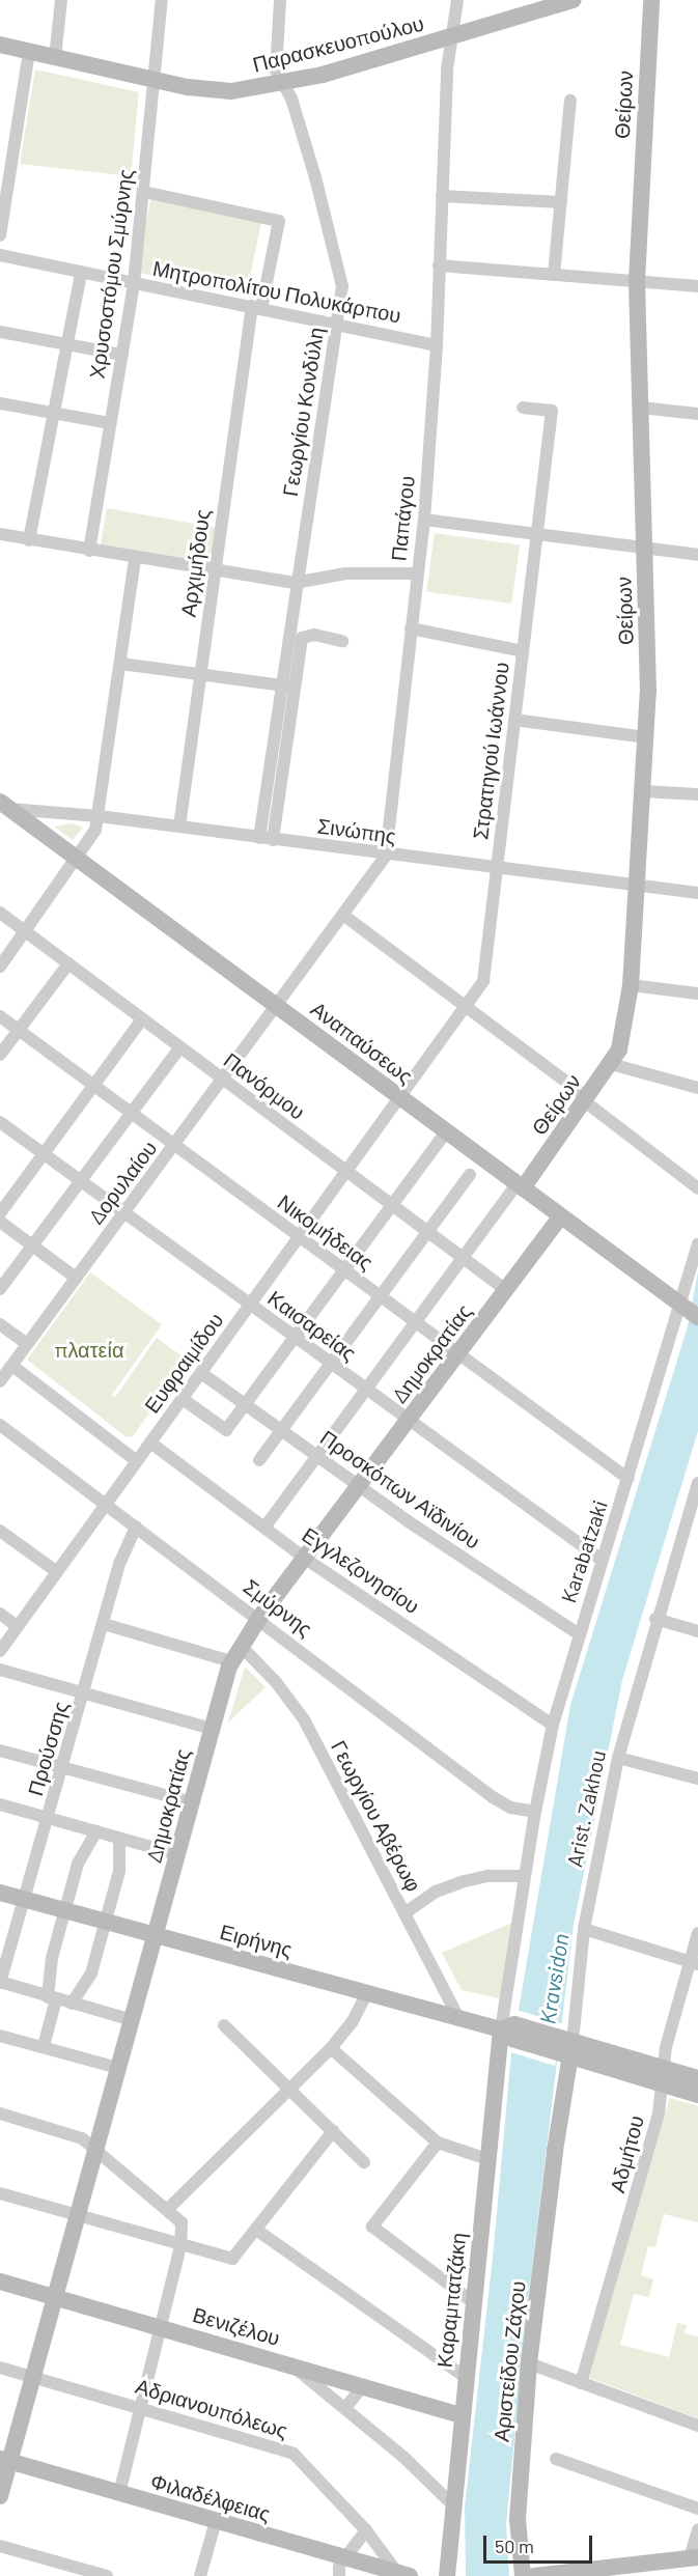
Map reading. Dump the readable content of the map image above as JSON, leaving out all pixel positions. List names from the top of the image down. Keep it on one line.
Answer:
{"streets":{"street":["Παρασκευοπούλου","Θείρων","Χρυσοστόμου Σμύρνης","Μητροπολίτου Πολυκάρπου","Γεωργίου Κονδύλη","Παπάγου","Αρχιμήδους","Στρατηγού Ιωάννου","Σινώπης","Αναπαύσεως","Πανόρμου","Δορυλαίου","Νικομήδειας","Καισαρείας","Δημοκρατίας","Ευφραιμίδου","Προσκόπων Αϊδινίου","Karabatzaki","Εγγλεζονησίου","Σμύρνης","Προύσσης","Arist. Zakhou","Γεωργίου Αβέρωφ","Ειρήνης","Αδμήτου","Καραμπατζάκη","Βενιζέλου","Αριστείδου Ζάχου","Αδριανουπόλεως","Φιλαδέλφειας"]},"crossings":[["Παρασκευοπούλου","Χρυσοστόμου Σμύρνης"],["Παρασκευοπούλου","Γεωργίου Κονδύλη"],["Παρασκευοπούλου","Παπάγου"],["Θείρων","Σινώπης"],["Θείρων","Αναπαύσεως"],["Χρυσοστόμου Σμύρνης","Μητροπολίτου Πολυκάρπου"],["Χρυσοστόμου Σμύρνης","Αρχιμήδους"],["Μητροπολίτου Πολυκάρπου","Γεωργίου Κονδύλη"],["Μητροπολίτου Πολυκάρπου","Παπάγου"],["Μητροπολίτου Πολυκάρπου","Αρχιμήδους"],["Γεωργίου Κονδύλη","Σινώπης"],["Παπάγου","Σινώπης"],["Παπάγου","Αναπαύσεως"],["Παπάγου","Δορυλαίου"],["Αρχιμήδους","Σινώπης"],["Στρατηγού Ιωάννου","Σινώπης"],["Στρατηγού Ιωάννου","Αναπαύσεως"],["Στρατηγού Ιωάννου","Ευφραιμίδου"],["Σινώπης","Αναπαύσεως"],["Αναπαύσεως","Δορυλαίου"],["Αναπαύσεως","Δημοκρατίας"],["Αναπαύσεως","Ευφραιμίδου"],["Αναπαύσεως","Karabatzaki"],["Πανόρμου","Δορυλαίου"],["Πανόρμου","Δημοκρατίας"],["Πανόρμου","Ευφραιμίδου"],["Δορυλαίου","Νικομήδειας"],["Δορυλαίου","Καισαρείας"],["Νικομήδειας","Δημοκρατίας"],["Νικομήδειας","Ευφραιμίδου"],["Νικομήδειας","Karabatzaki"],["Καισαρείας","Δημοκρατίας"],["Καισαρείας","Ευφραιμίδου"],["Καισαρείας","Karabatzaki"],["Δημοκρατίας","Προσκόπων Αϊδινίου"],["Δημοκρατίας","Εγγλεζονησίου"],["Δημοκρατίας","Σμύρνης"],["Δημοκρατίας","Γεωργίου Αβέρωφ"],["Δημοκρατίας","Ειρήνης"],["Δημοκρατίας","Βενιζέλου"],["Δημοκρατίας","Αδριανουπόλεως"],["Δημοκρατίας","Φιλαδέλφειας"],["Ευφραιμίδου","Προσκόπων Αϊδινίου"],["Ευφραιμίδου","Εγγλεζονησίου"],["Ευφραιμίδου","Σμύρνης"],["Προσκόπων Αϊδινίου","Karabatzaki"],["Karabatzaki","Εγγλεζονησίου"],["Karabatzaki","Σμύρνης"],["Karabatzaki","Ειρήνης"],["Karabatzaki","Καραμπατζάκη"],["Σμύρνης","Προύσσης"],["Προύσσης","Ειρήνης"],["Arist. Zakhou","Ειρήνης"],["Arist. Zakhou","Αριστείδου Ζάχου"],["Γεωργίου Αβέρωφ","Ειρήνης"],["Ειρήνης","Αδμήτου"],["Ειρήνης","Καραμπατζάκη"],["Ειρήνης","Αριστείδου Ζάχου"],["Καραμπατζάκη","Βενιζέλου"],["Αδριανουπόλεως","Φιλαδέλφειας"]],"water":["Kravsidon"],"parks":["πλατεία"],"scale_bar":"50 m"}
